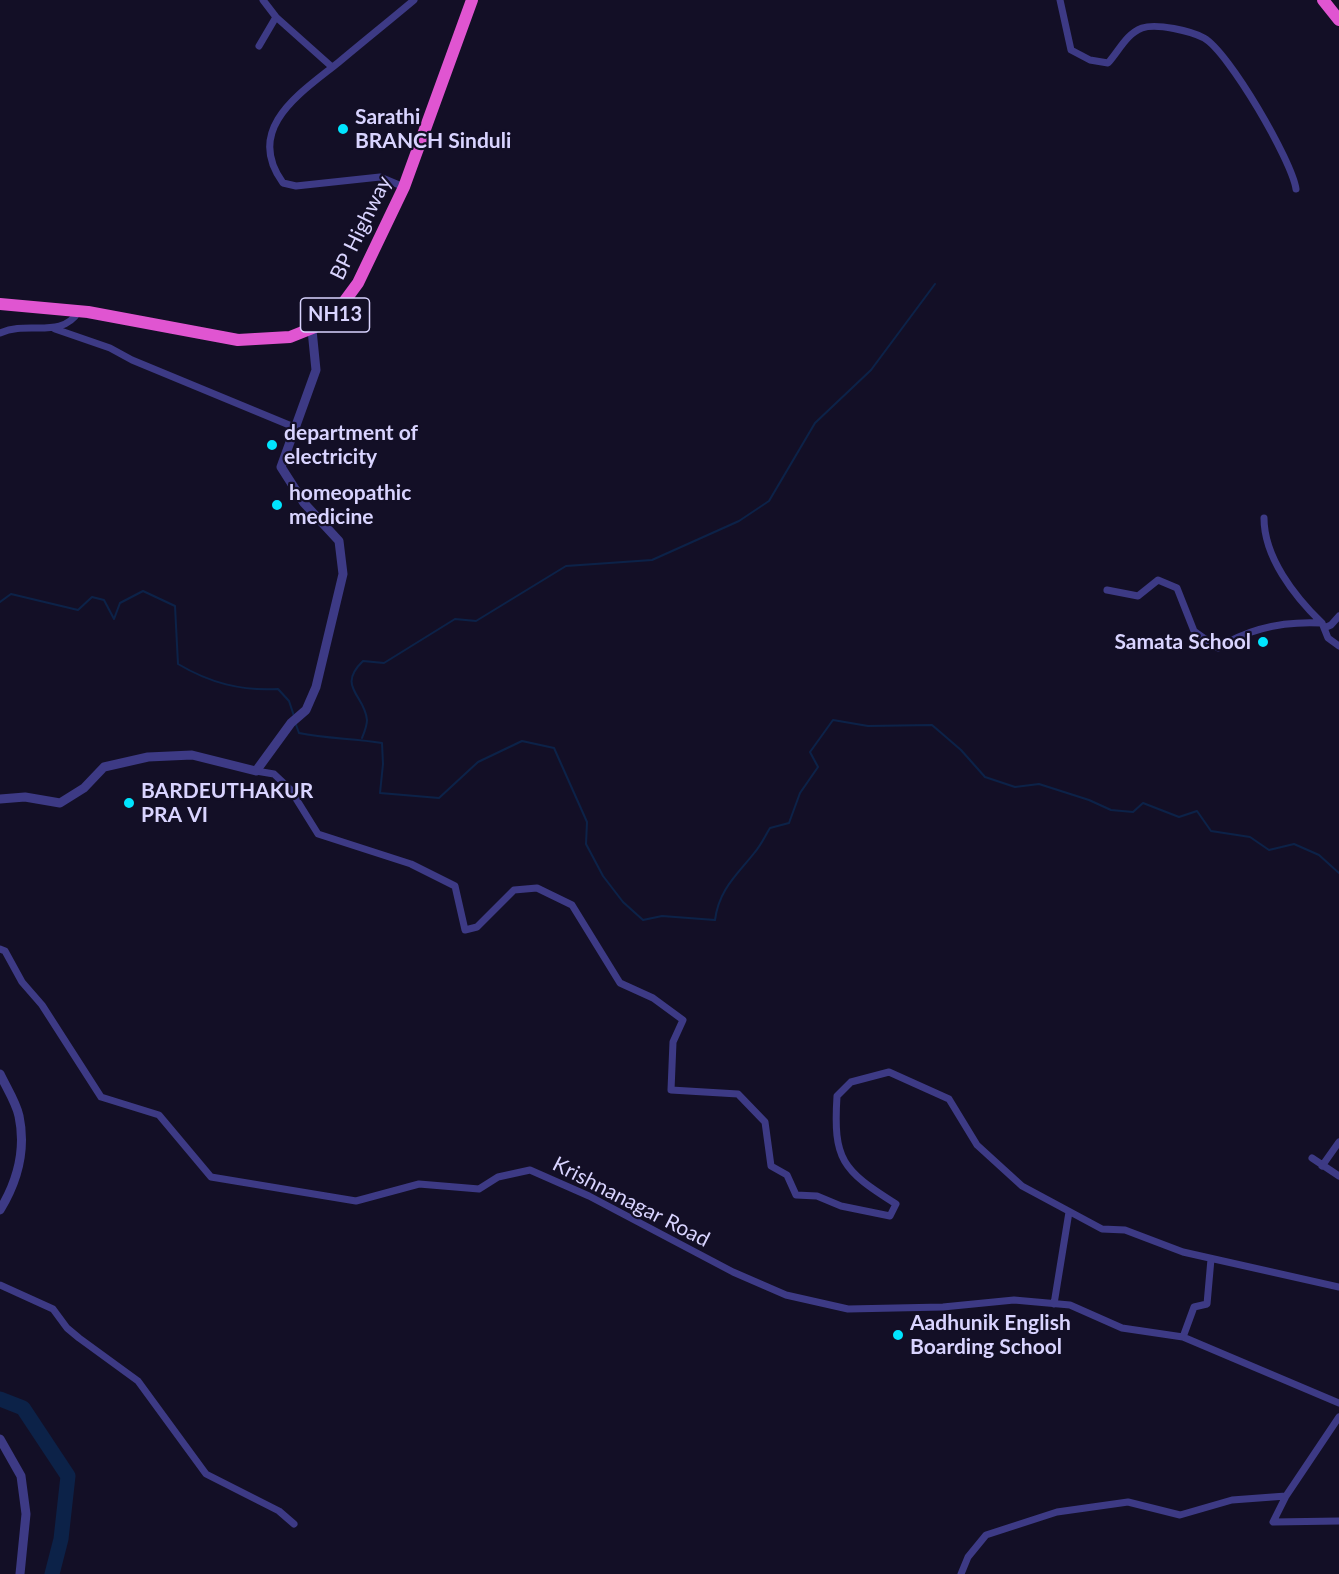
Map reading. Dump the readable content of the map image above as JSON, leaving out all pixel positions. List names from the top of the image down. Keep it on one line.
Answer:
{"streets":{"highway":["BP Highway","NH13"],"street":["Krishnanagar Road"]},"places":["Sarathi BRANCH Sinduli","department of electricity","homeopathic medicine","Samata School","BARDEUTHAKUR PRA VI","Aadhunik English Boarding School"]}
